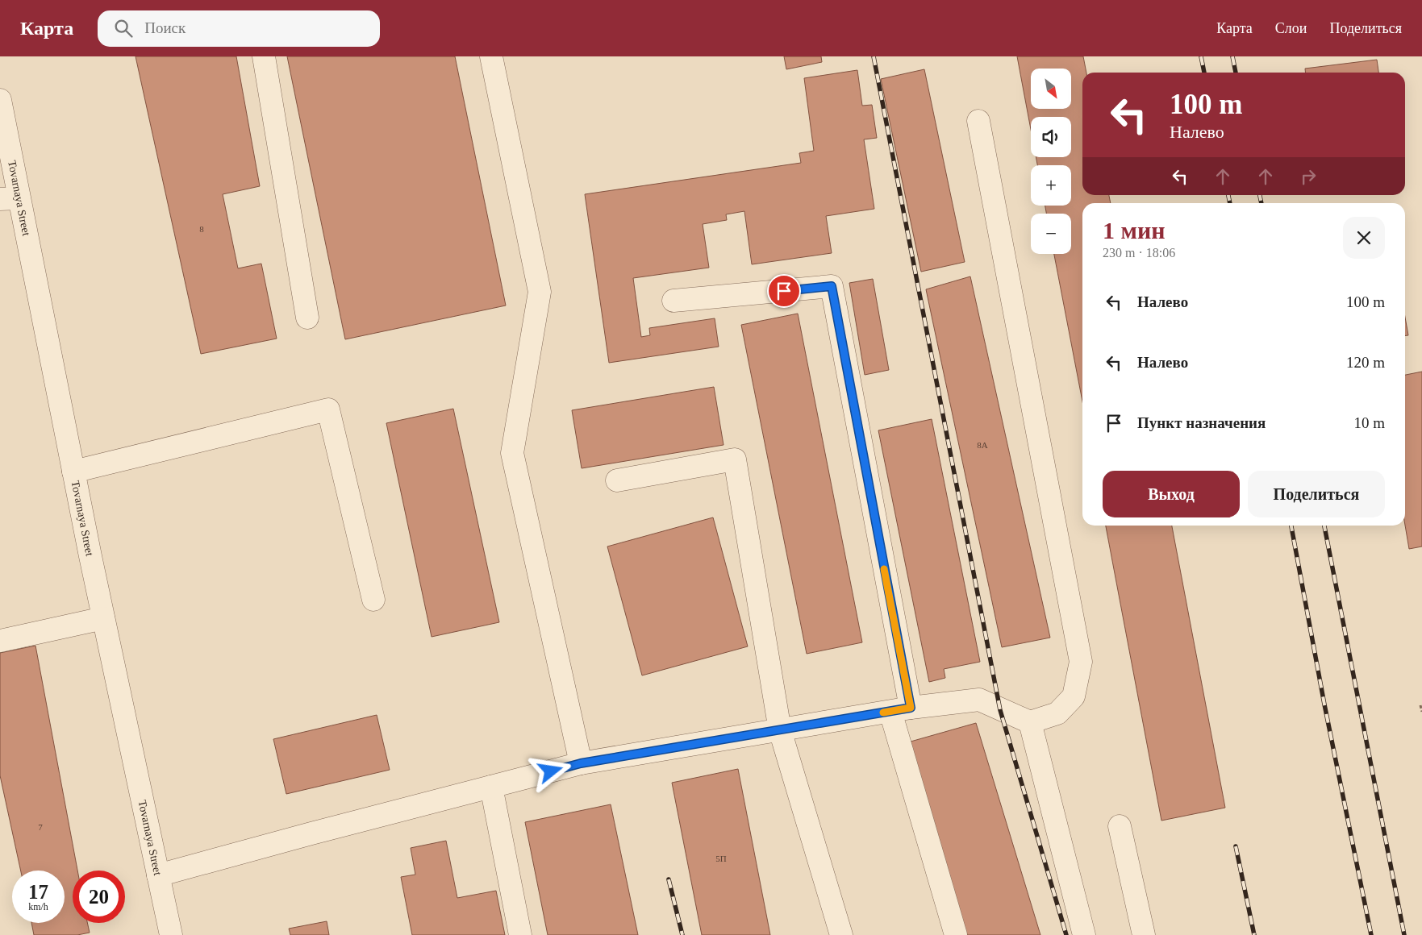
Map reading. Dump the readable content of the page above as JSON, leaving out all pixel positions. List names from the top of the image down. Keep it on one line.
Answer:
{"streets":{"street":["Tovarnaya Street"]},"house_numbers":["8","8А","7","5П"],"north":"bottom right","page":{"header":"Карта","search":"Поиск","nav":["Карта","Слои","Поделиться"],"map_buttons":["+","−"],"turn":["100 m","Налево"],"heading":["1 мин","230 m · 18:06"],"list":[{"name":"Налево","value":"100 m"},{"name":"Налево","value":"120 m"},{"name":"Пункт назначения","value":"10 m"}],"buttons":["Выход","Поделиться"],"speed":"17 km/h","limit":"20"}}
